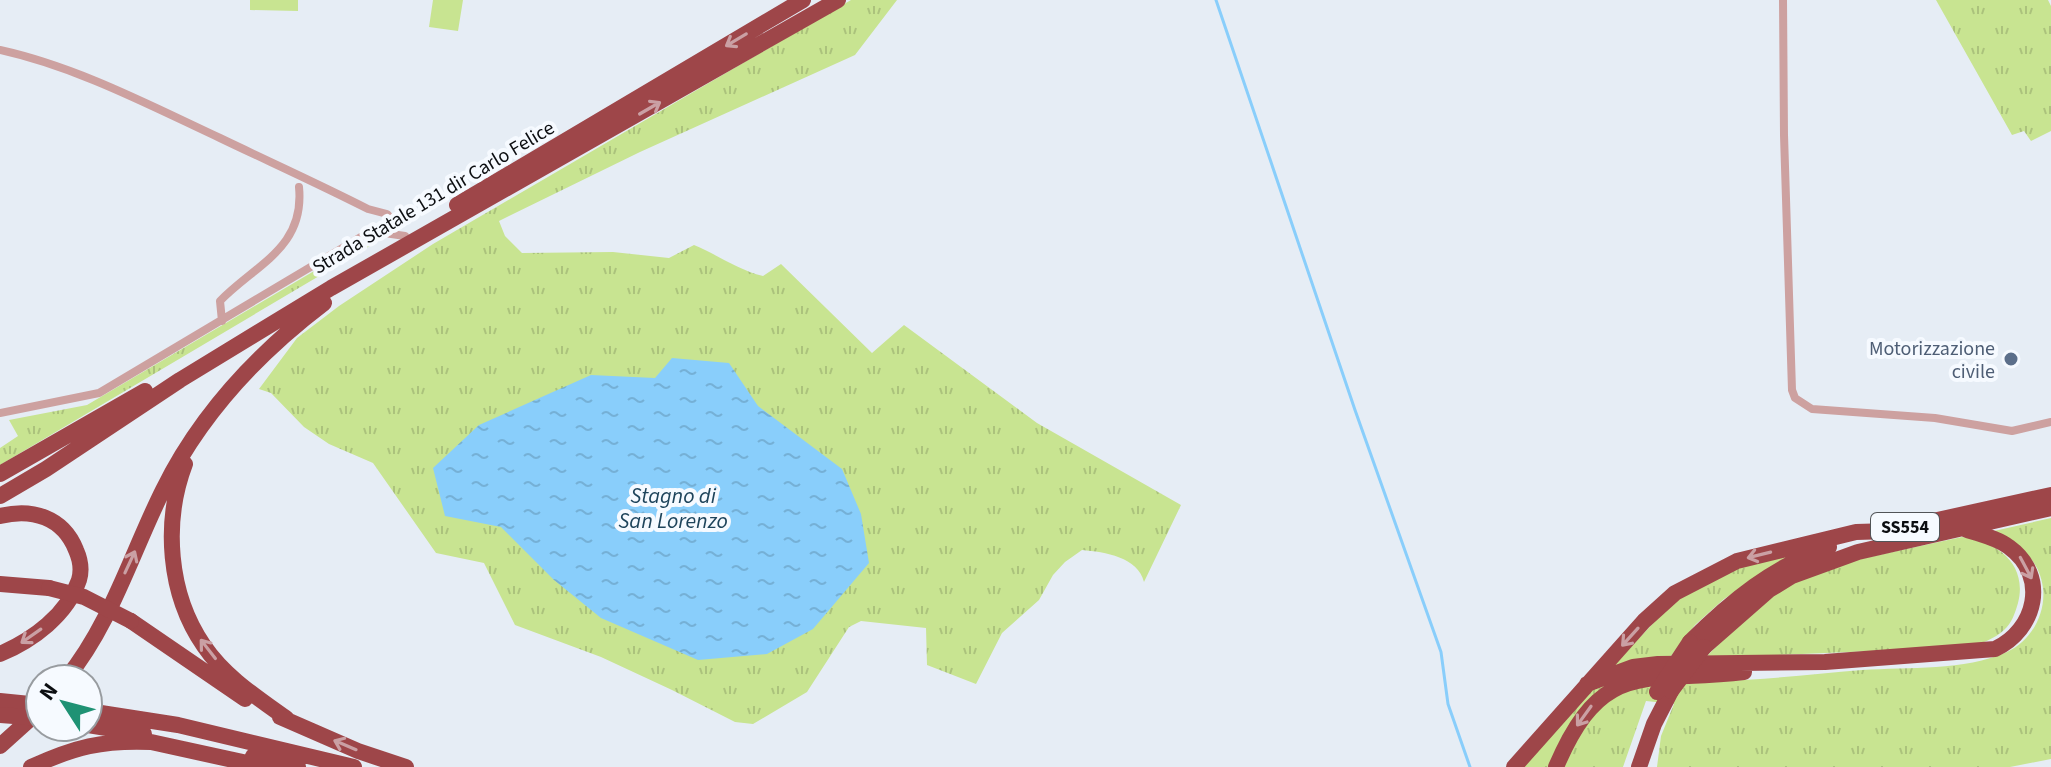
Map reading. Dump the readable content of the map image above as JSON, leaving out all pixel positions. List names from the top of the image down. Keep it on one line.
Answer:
{"streets":{"highway":["Strada Statale 131 dir Carlo Felice","SS554"]},"water":["Stagno di San Lorenzo"],"places":["Motorizzazione civile"],"north":"top left"}
